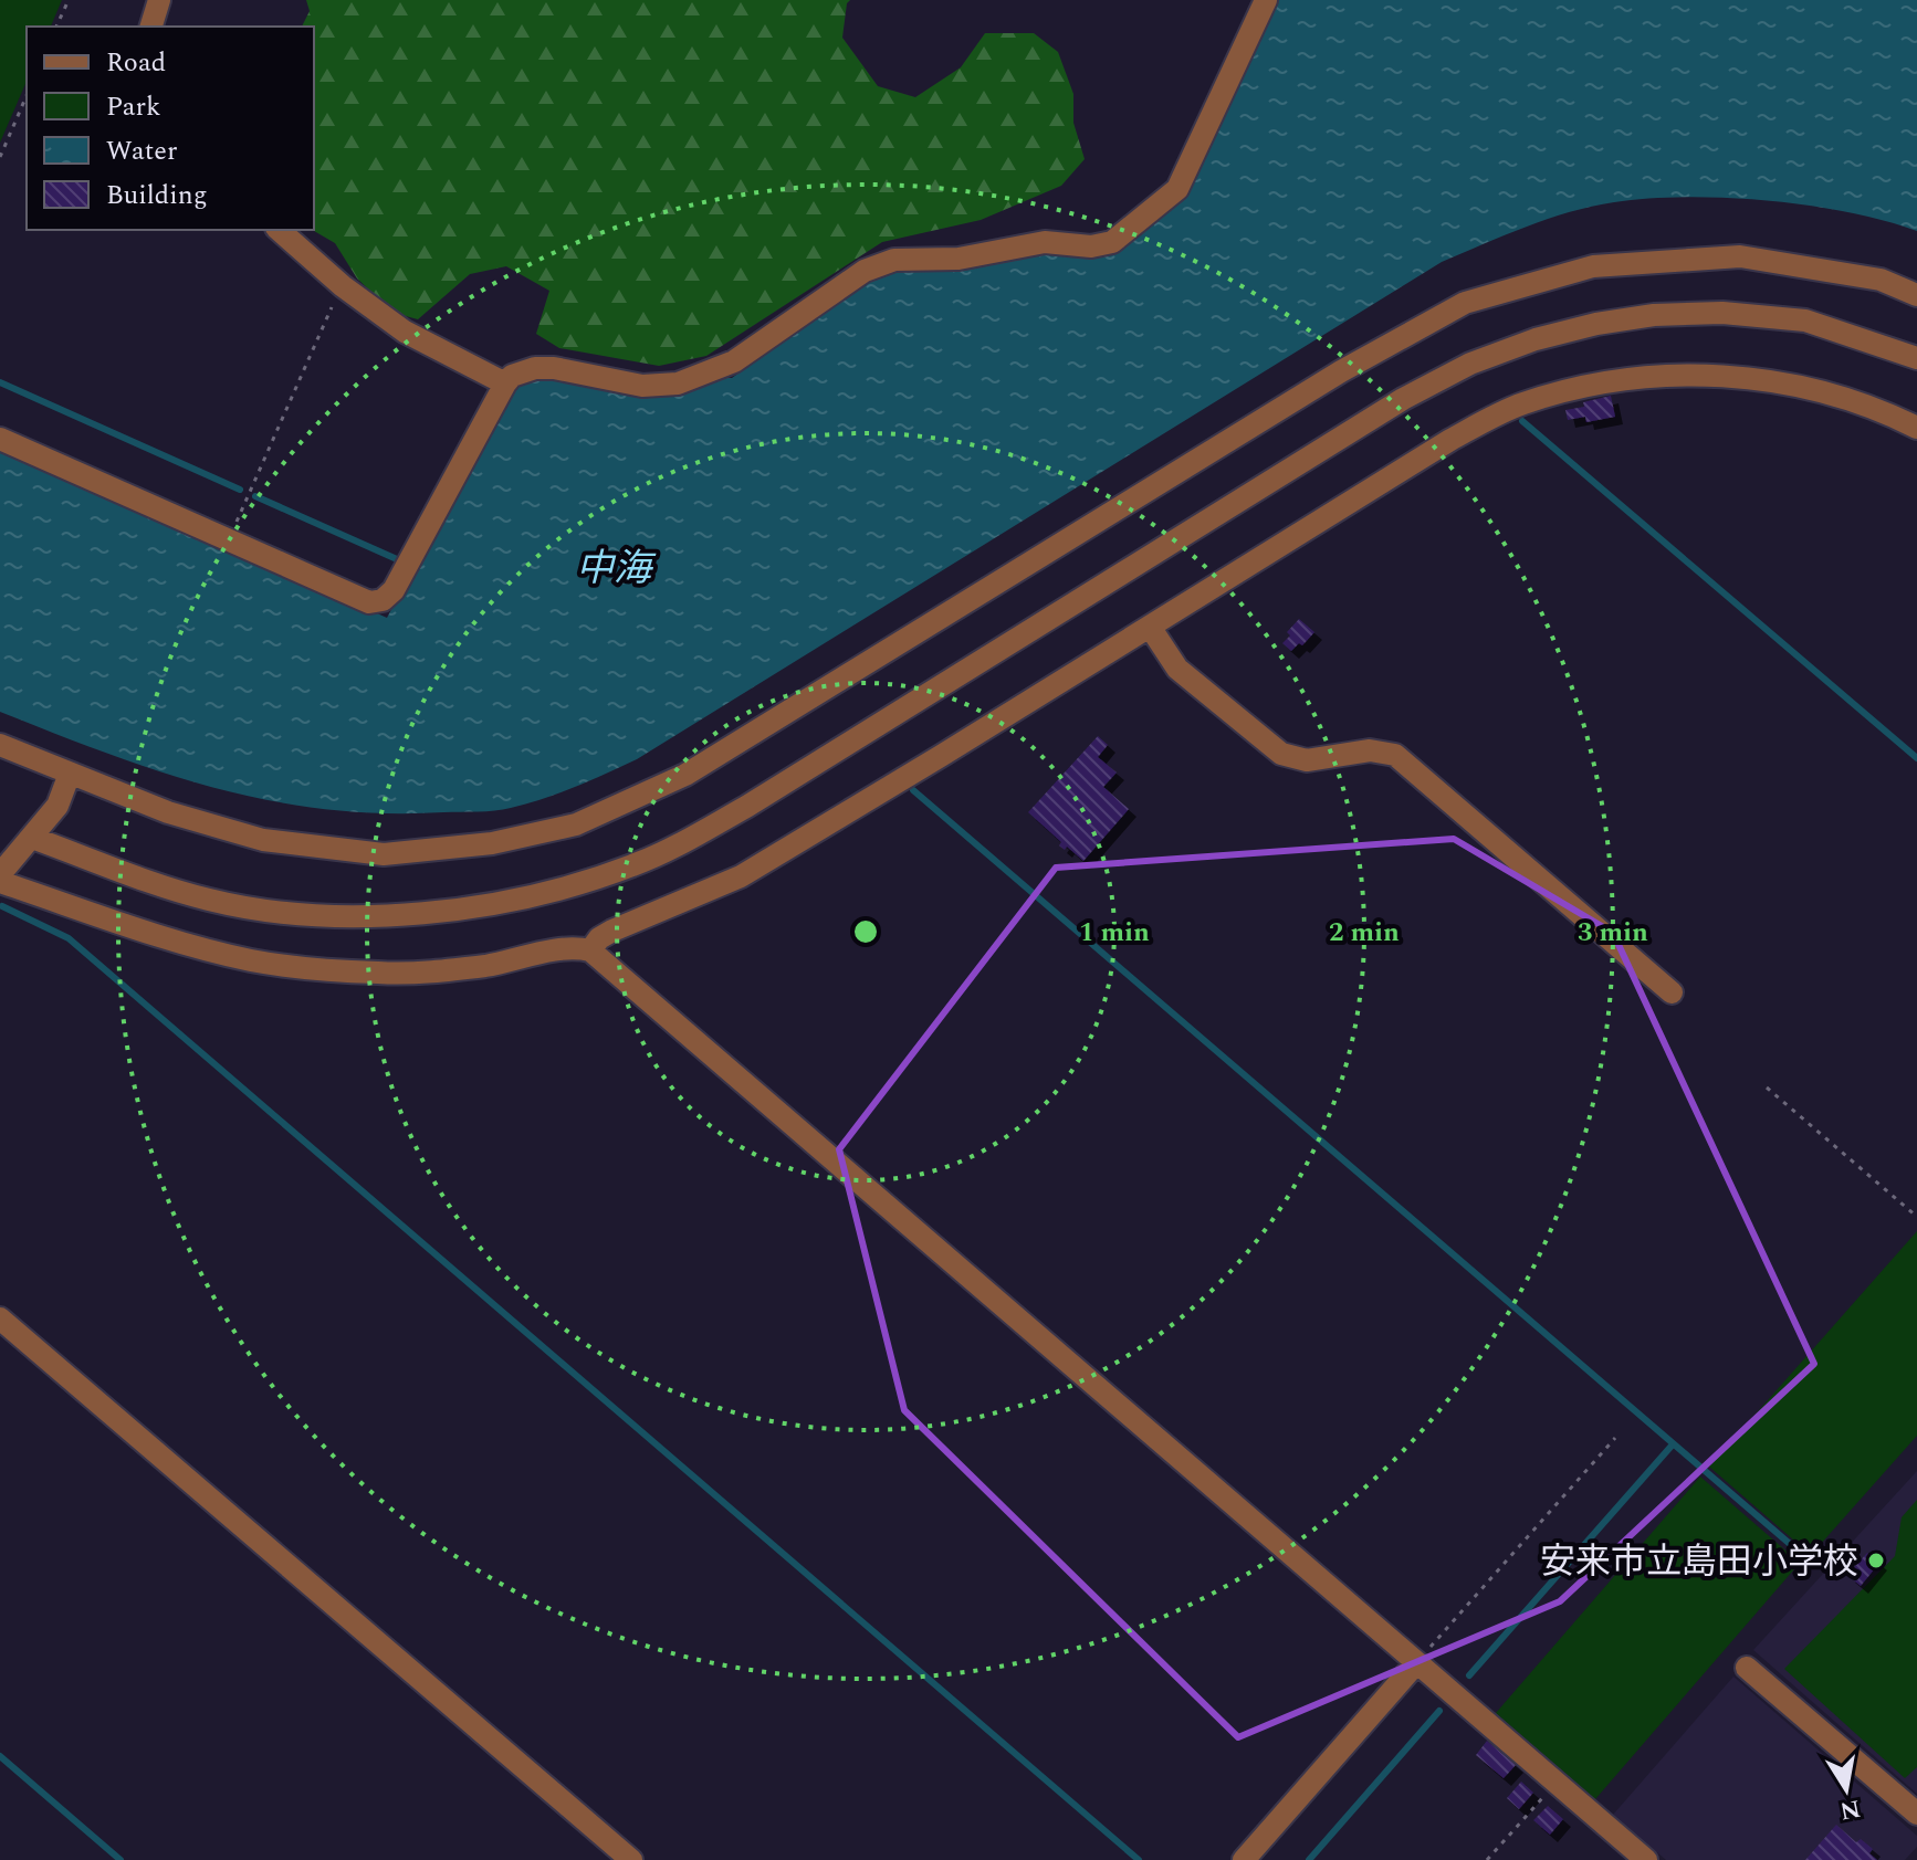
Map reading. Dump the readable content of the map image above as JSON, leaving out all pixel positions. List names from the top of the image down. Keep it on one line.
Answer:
{"water":["中海"],"places":["安来市立島田小学校"],"legend":["Road","Park","Water","Building"],"north":"bottom","rings":["1 min","2 min","3 min"]}
